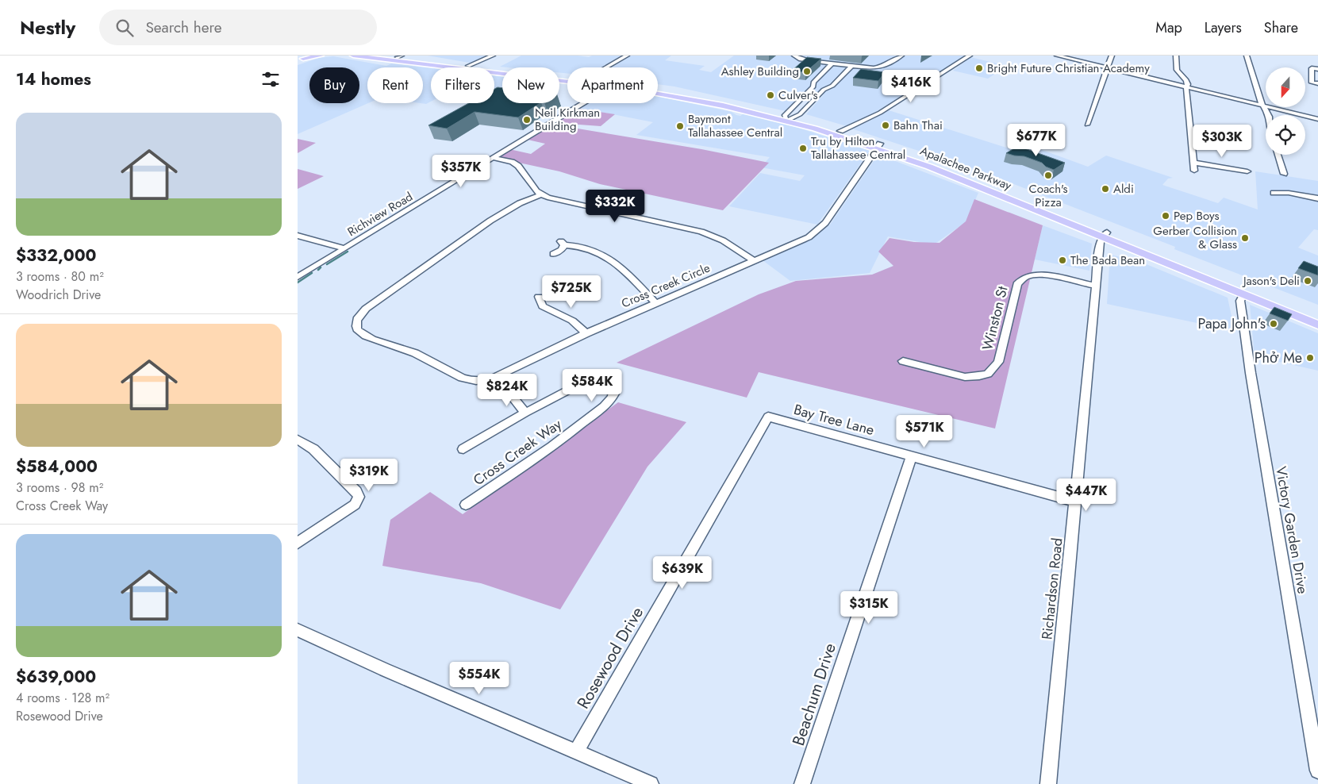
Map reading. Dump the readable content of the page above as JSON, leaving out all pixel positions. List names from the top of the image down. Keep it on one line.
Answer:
{"streets":{"main road":["Apalachee Parkway"],"street":["Richview Road","Cross Creek Circle","Winston St","Bay Tree Lane","Cross Creek Way","Victory Garden Drive","Richardson Road","Rosewood Drive","Beachum Drive"]},"crossings":[["Apalachee Parkway","Cross Creek Circle"],["Apalachee Parkway","Victory Garden Drive"],["Apalachee Parkway","Richardson Road"],["Cross Creek Circle","Cross Creek Way"],["Winston St","Richardson Road"],["Bay Tree Lane","Richardson Road"],["Bay Tree Lane","Rosewood Drive"],["Bay Tree Lane","Beachum Drive"]],"places":["Bright Future Christian Academy","Ashley Building","Culver's","Neil Kirkman Building","Bahn Thai","Baymont Tallahassee Central","Tru by Hilton Tallahassee Central","Coach's Pizza","Aldi","Pep Boys","Gerber Collision & Glass","The Bada Bean","Jason's Deli","Papa John's","Phở Me"],"north":"bottom","page":{"header":"Nestly","search":"Search here","nav":["Map","Layers","Share"],"heading":"14 homes","chip":["Buy","Rent","Filters","New","Apartment"],"price":["$416K","$677K","$303K","$357K","$332K","$725K","$584K","$824K","$571K","$319K","$447K","$639K","$315K","$554K"],"list":[{"name":"$332,000","note":"3 rooms · 80 m² · Woodrich Drive"},{"name":"$584,000","note":"3 rooms · 98 m² · Cross Creek Way"},{"name":"$639,000","note":"4 rooms · 128 m² · Rosewood Drive"}]}}
